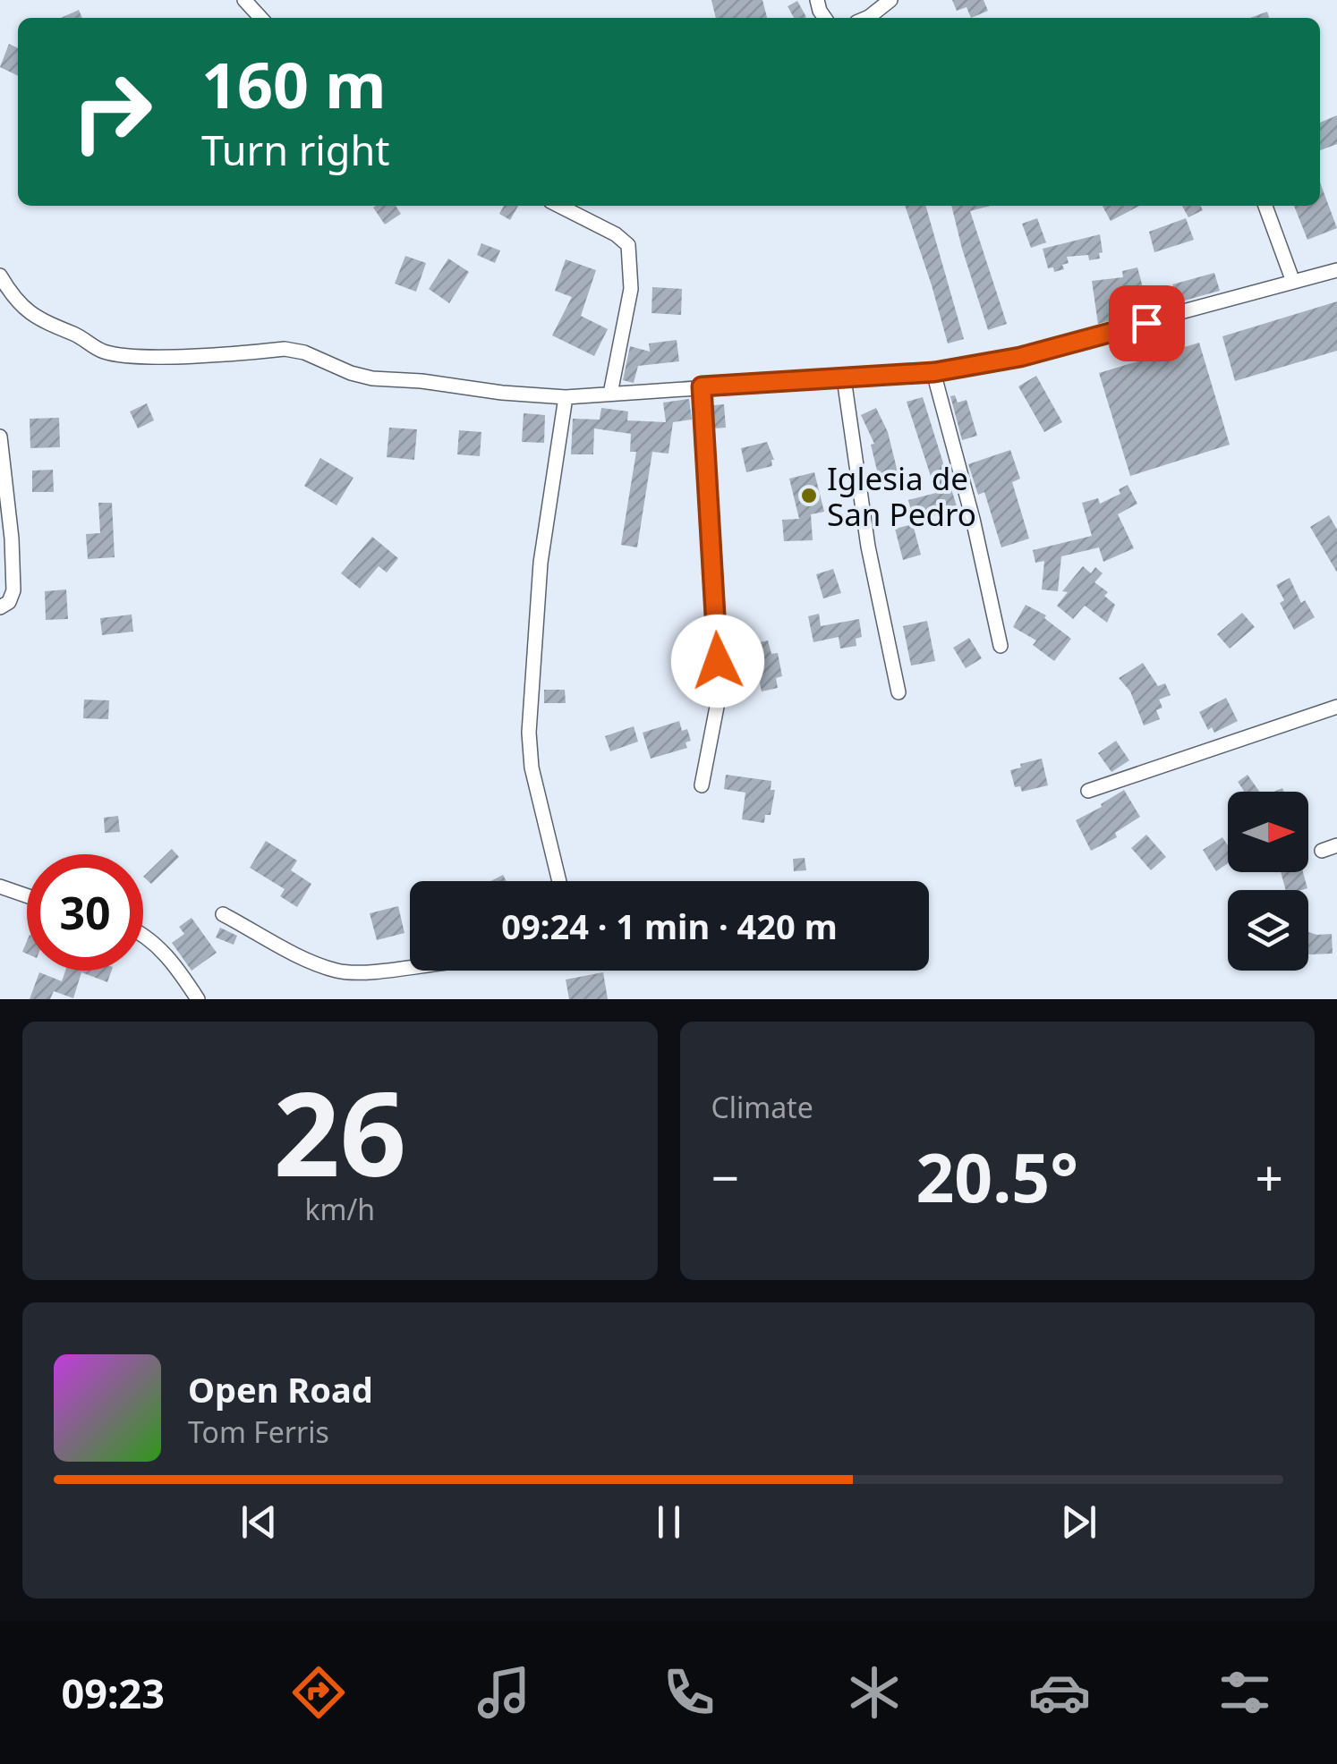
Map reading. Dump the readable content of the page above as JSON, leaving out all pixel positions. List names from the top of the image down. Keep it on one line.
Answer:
{"places":["Iglesia de San Pedro"],"north":"right","page":{"turn":["160 m","Turn right"],"limit":"30","trip":"09:24 · 1 min · 420 m","tile":[["26","km/h"],"Climate"],"heat":["−","20.5°","+"],"song":["Open Road","Tom Ferris"],"tabs":"09:23"}}
